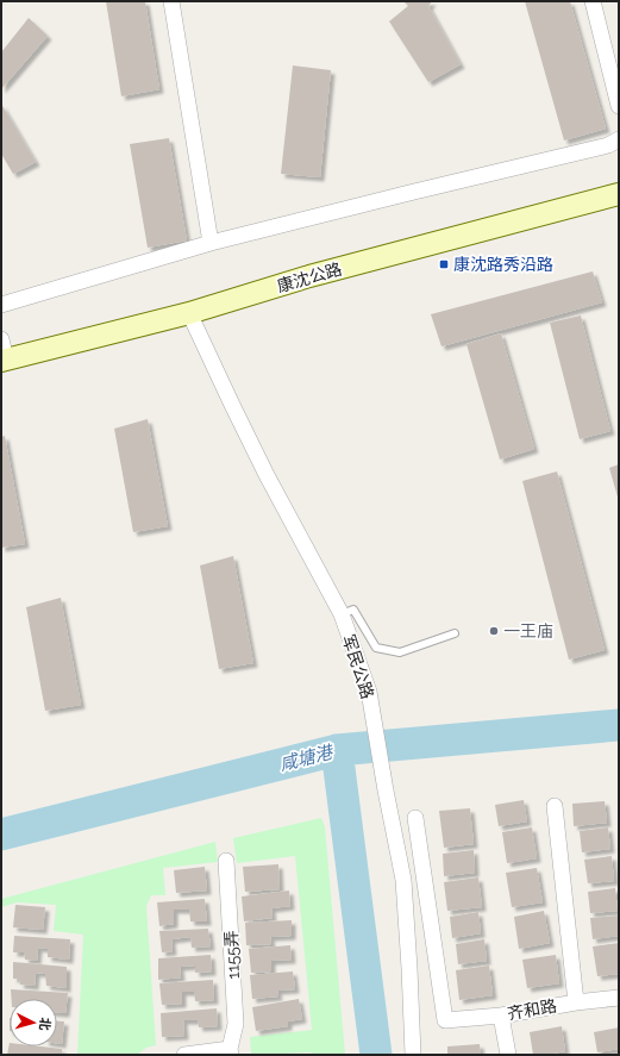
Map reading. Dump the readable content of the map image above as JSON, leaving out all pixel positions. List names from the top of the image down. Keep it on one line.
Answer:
{"streets":{"street":["康沈公路","军民公路","1155弄","齐和路"]},"crossings":[["康沈公路","军民公路"]],"water":["咸塘港"],"places":{"transit":["康沈路秀沿路"],"other":["一王庙"]},"north":"right"}
